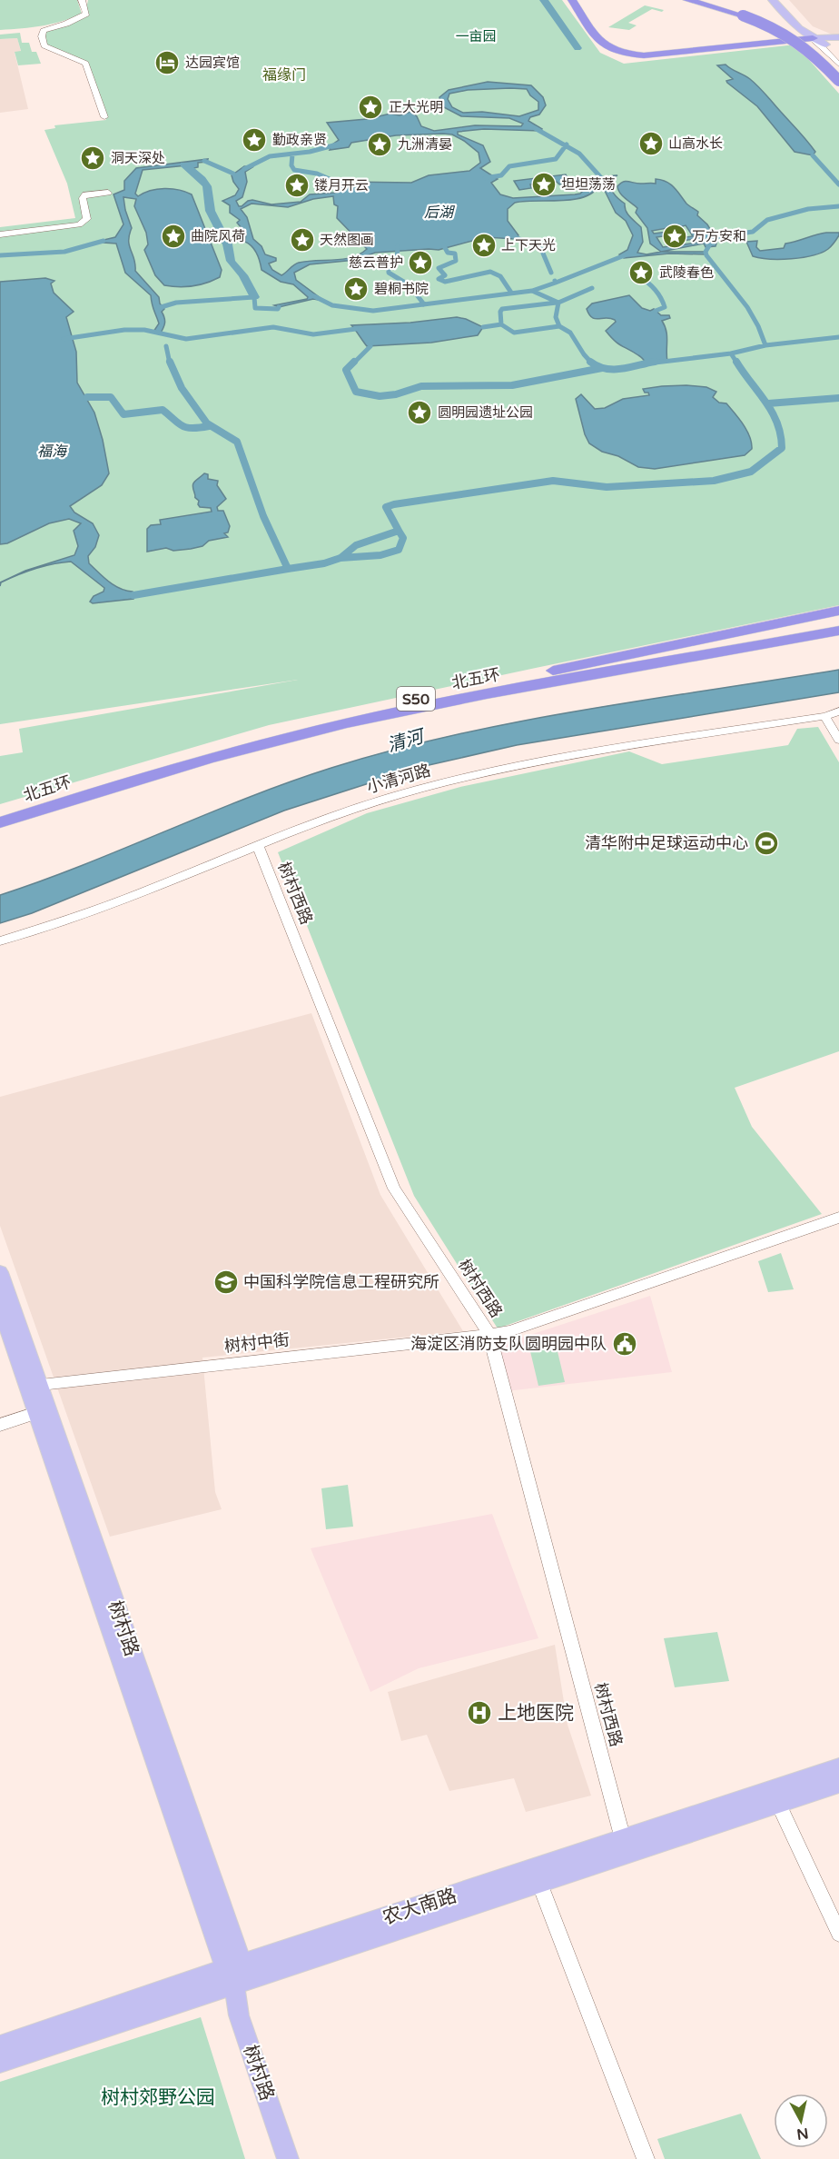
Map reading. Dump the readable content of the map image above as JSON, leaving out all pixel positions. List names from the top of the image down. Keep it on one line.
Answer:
{"streets":{"highway":["北五环","S50"],"main road":["树村路","农大南路"],"street":["小清河路","树村西路","树村中街"]},"crossings":[["小清河路","树村西路"],["树村西路","树村中街"],["树村西路","农大南路"],["树村中街","树村路"],["树村路","农大南路"]],"districts":["福缘门"],"water":["后湖","福海","清河"],"parks":["一亩园","树村郊野公园"],"places":{"hotel":["达园宾馆"],"place":["正大光明","勤政亲贤","山高水长","九洲清晏","洞天深处","坦坦荡荡","镂月开云","曲院风荷","万方安和","天然图画","上下天光","慈云普护","武陵春色","碧桐书院","圆明园遗址公园"],"sports":["清华附中足球运动中心"],"school or university":["中国科学院信息工程研究所"],"public building":["海淀区消防支队圆明园中队"],"hospital":["上地医院"]},"north":"bottom"}
